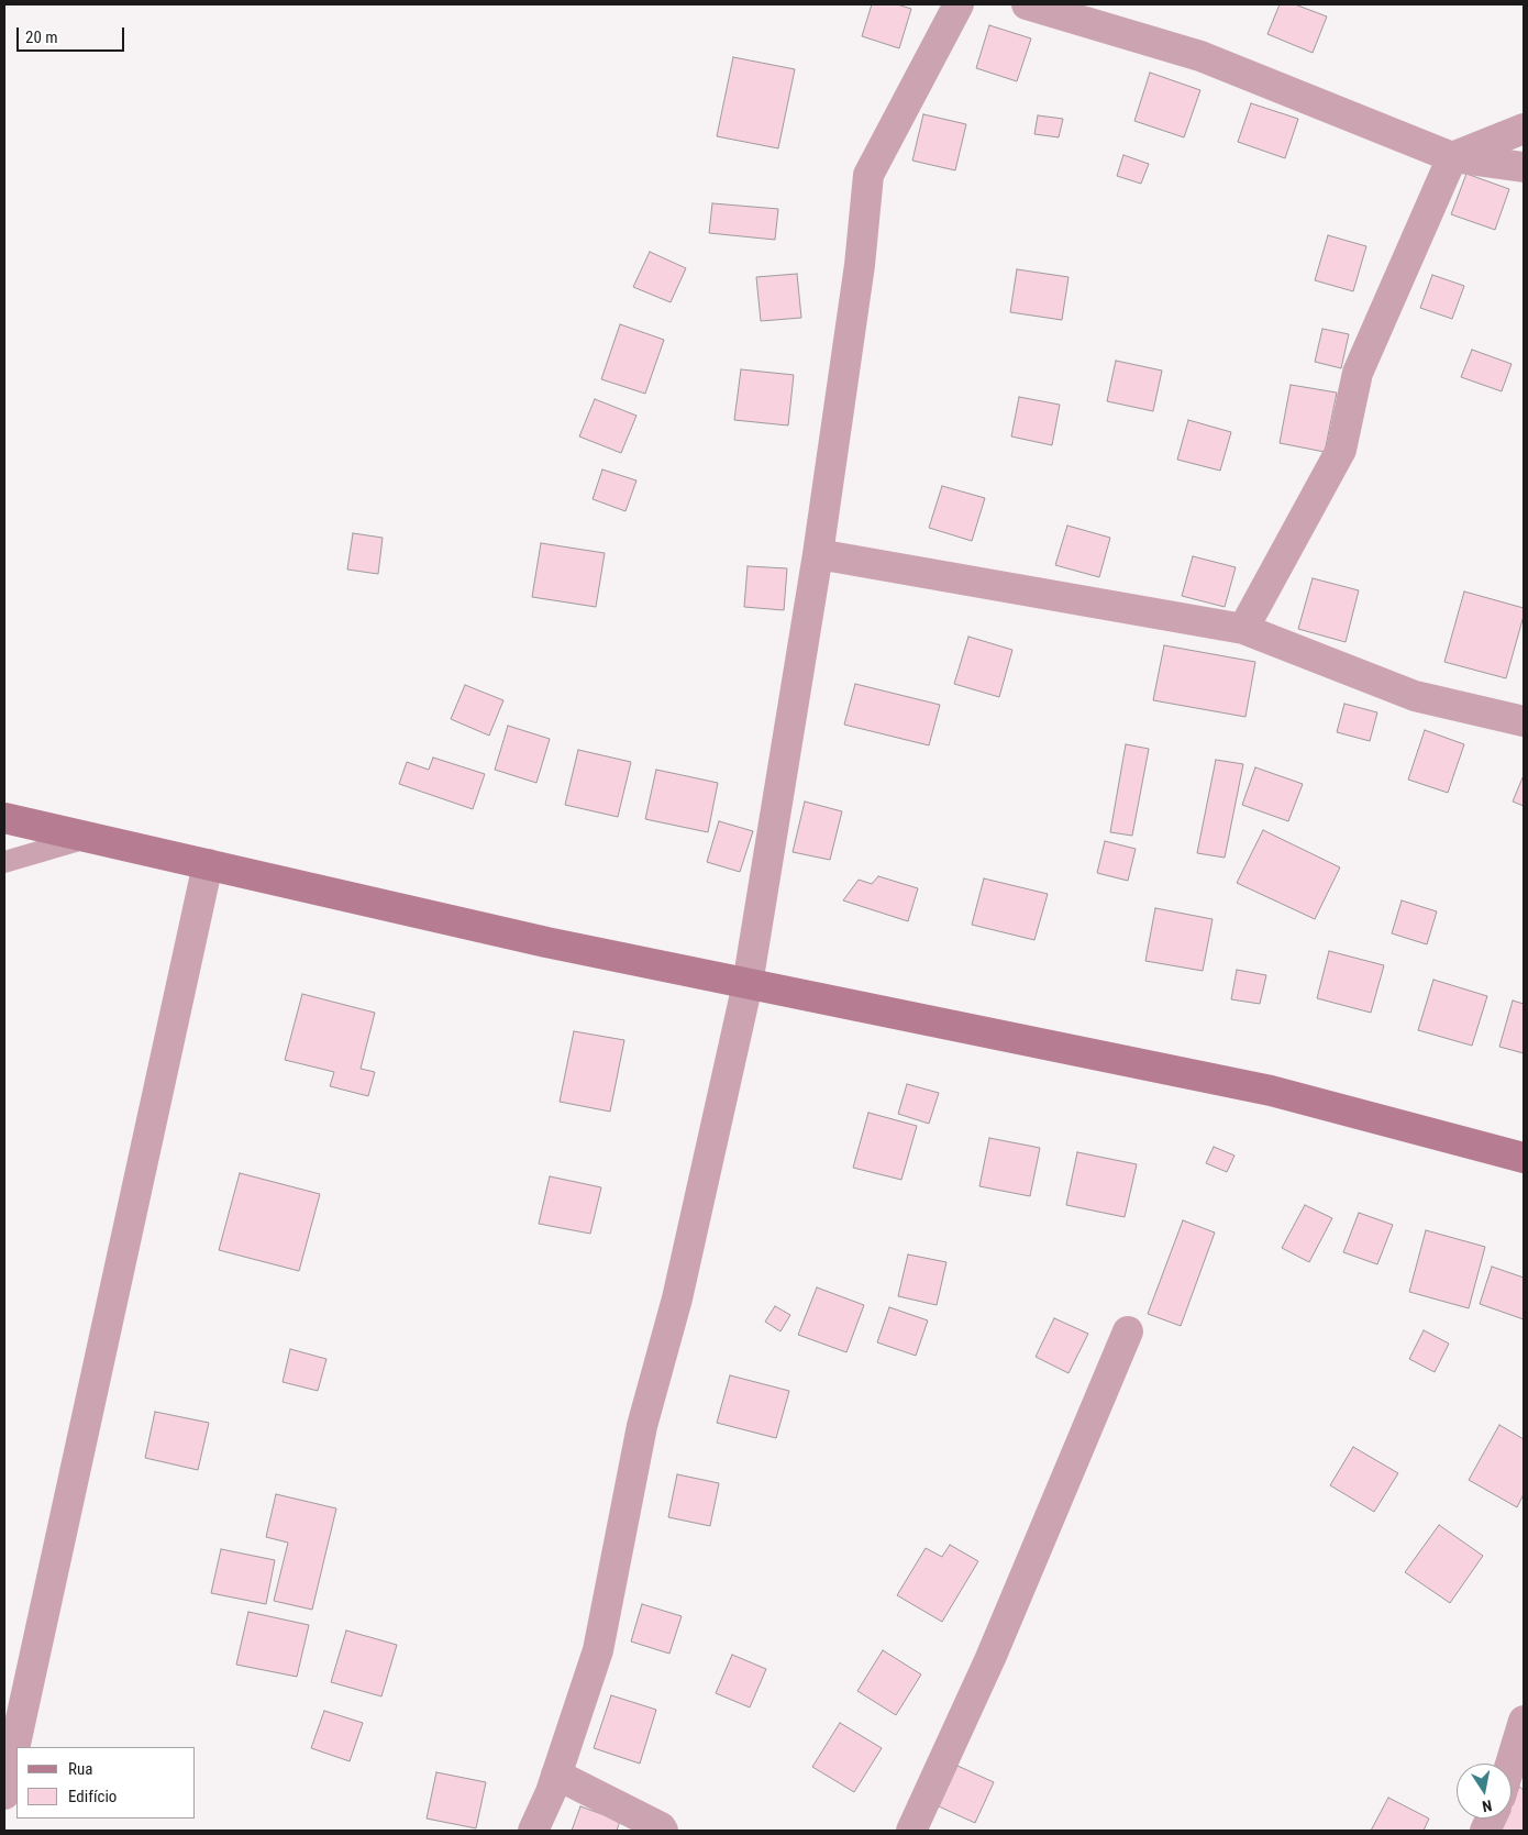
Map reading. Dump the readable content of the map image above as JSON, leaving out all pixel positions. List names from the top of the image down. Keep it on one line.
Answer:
{"legend":["Rua","Edifício"],"scale_bar":"20 m","north":"bottom"}
